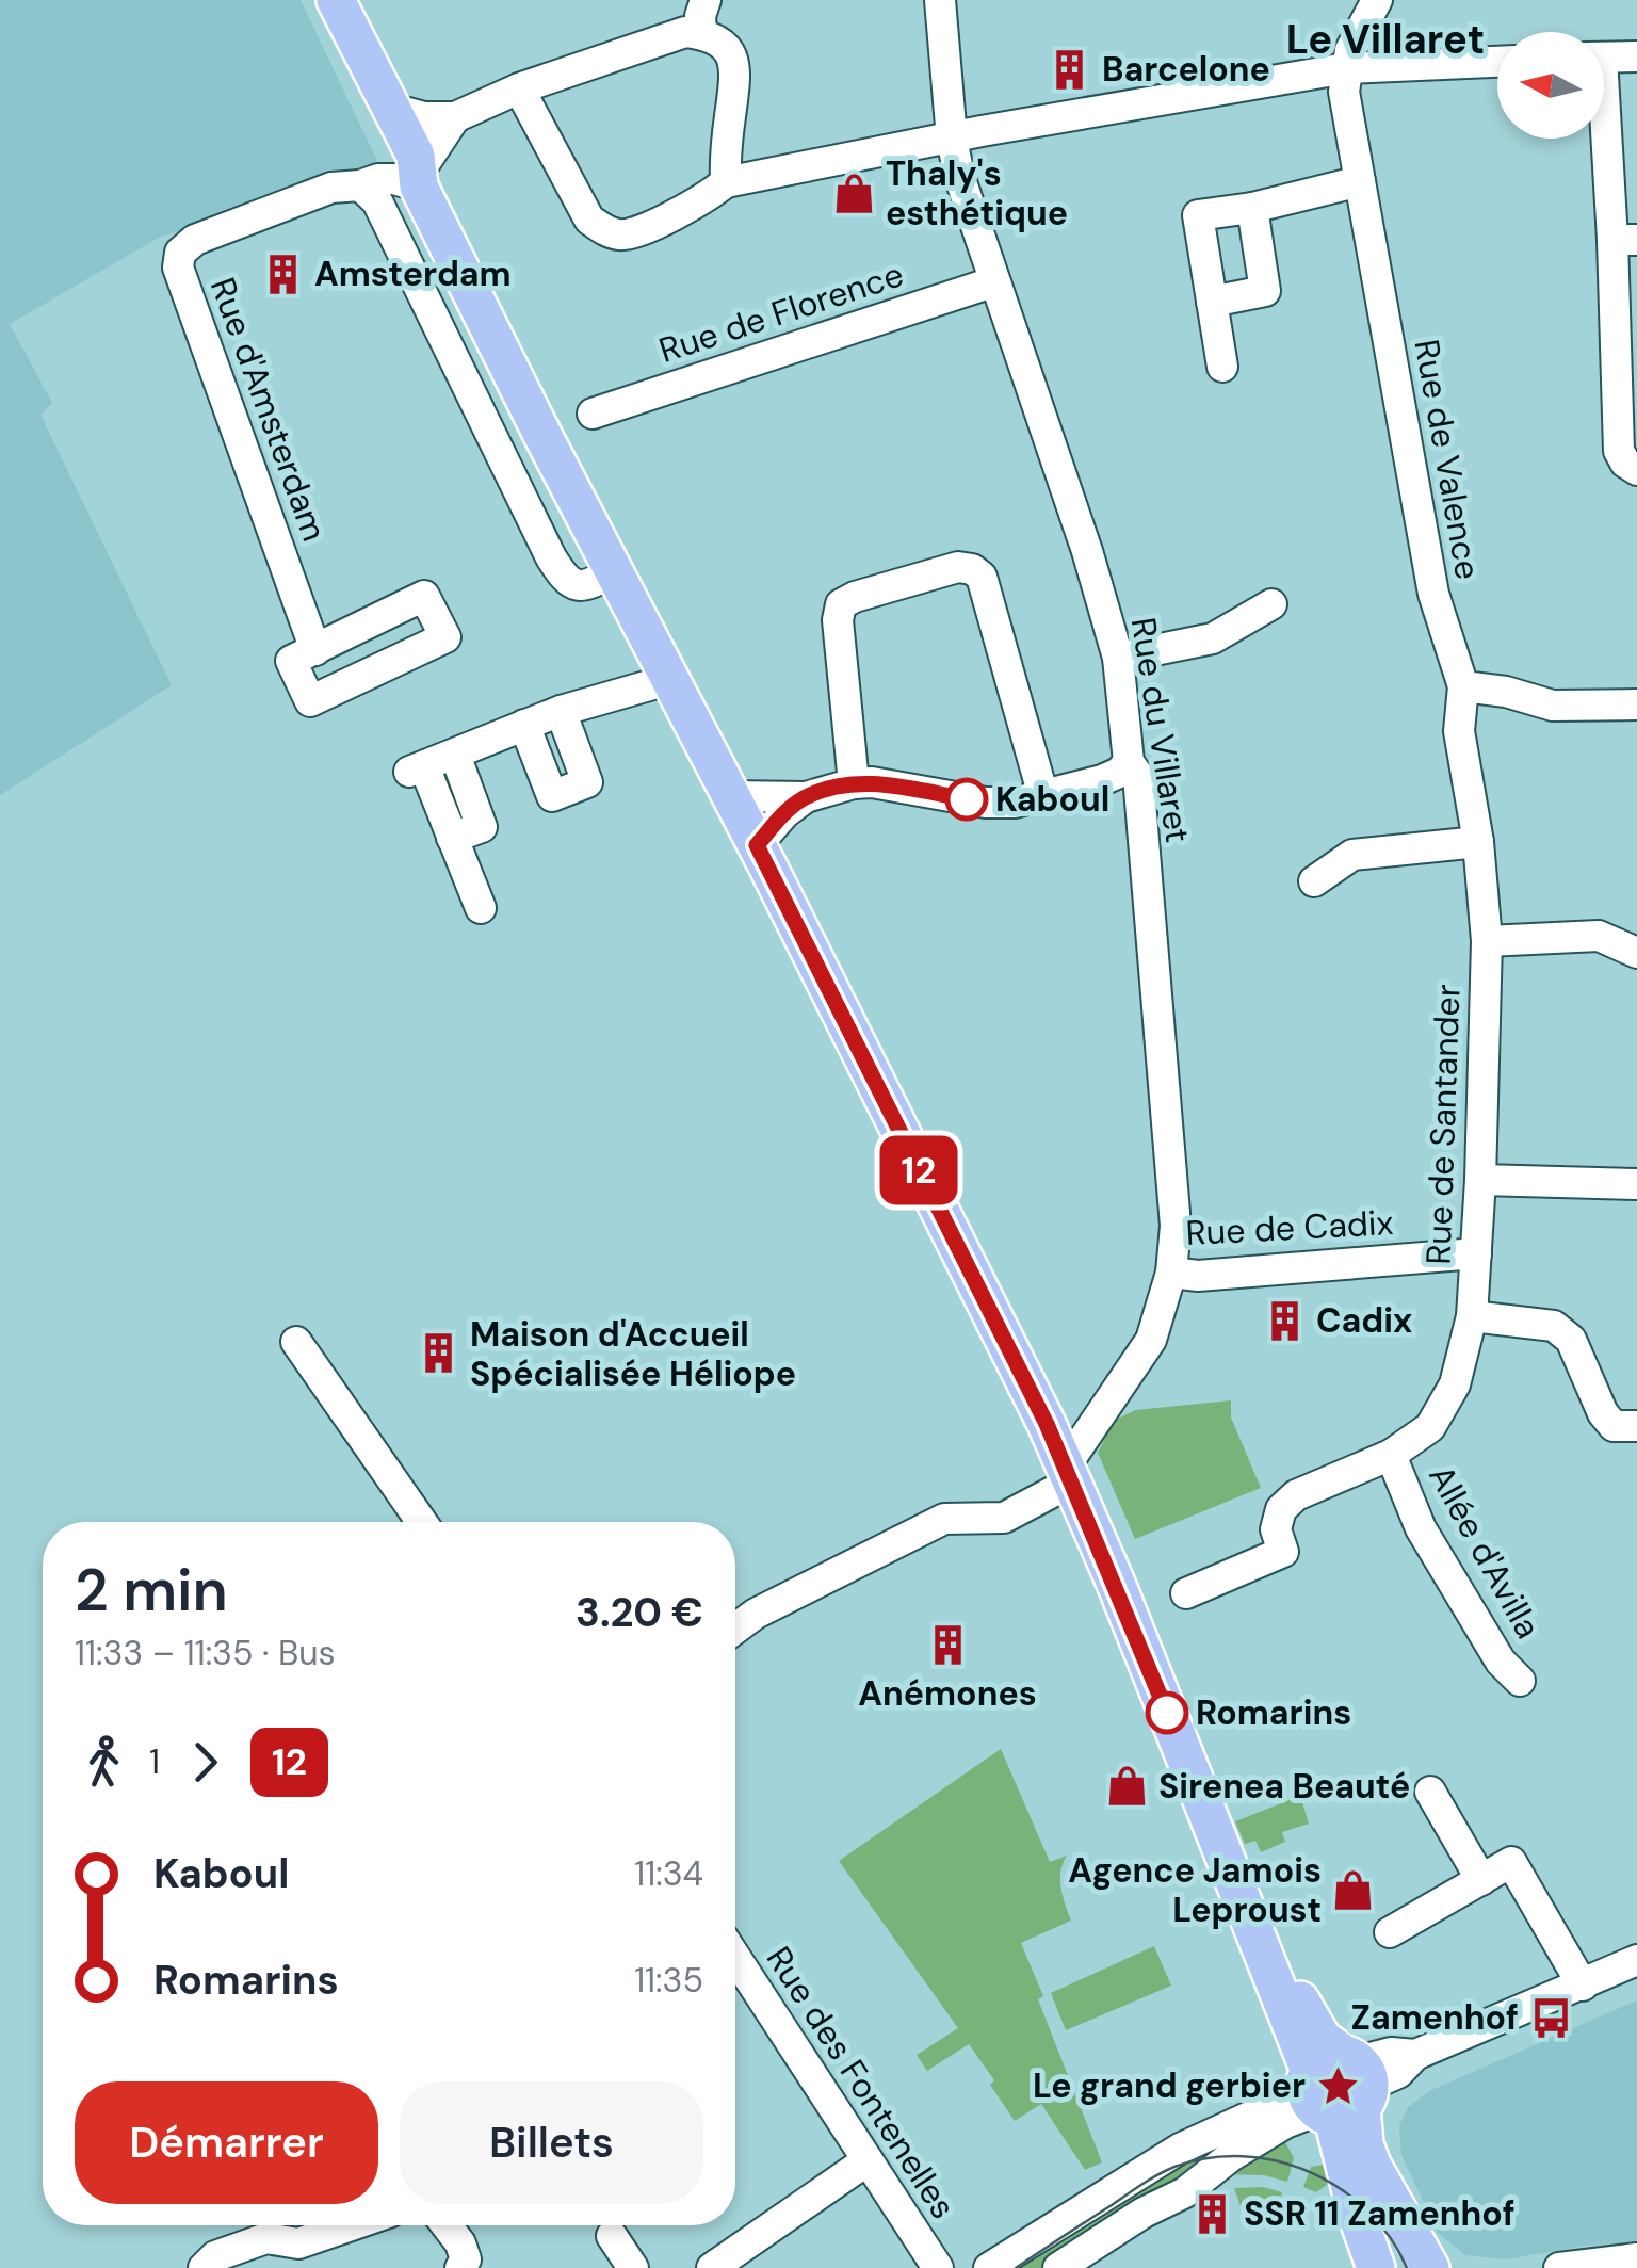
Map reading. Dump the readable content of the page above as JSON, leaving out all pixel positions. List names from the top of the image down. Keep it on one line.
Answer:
{"streets":{"street":["Rue de Florence","Rue d'Amsterdam","Rue de Valence","Rue du Villaret","Rue de Santander","Rue de Cadix","Allée d'Avilla","Rue des Fontenelles"]},"crossings":[["Rue de Florence","Rue du Villaret"],["Rue de Valence","Rue de Santander"],["Rue du Villaret","Rue de Cadix"],["Rue de Santander","Rue de Cadix"],["Rue de Santander","Allée d'Avilla"]],"districts":["Le Villaret"],"places":{"building":["Barcelone","Amsterdam","Cadix","Maison d'Accueil Spécialisée Héliope","Anémones","SSR 11 Zamenhof"],"shop":["Thaly's esthétique","Sirenea Beauté","Agence Jamois Leproust"],"other":["Kaboul","Romarins"],"bus stop":["Zamenhof"],"place":["Le grand gerbier"]},"lines":["bus line 12"],"north":"left","page":{"on_map":"12","heading":["2 min","11:33 – 11:35 · Bus","3.20 €"],"legs":["1","12"],"list":[{"name":"Kaboul","value":"11:34"},{"name":"Romarins","value":"11:35"}],"buttons":["Démarrer","Billets"]}}
